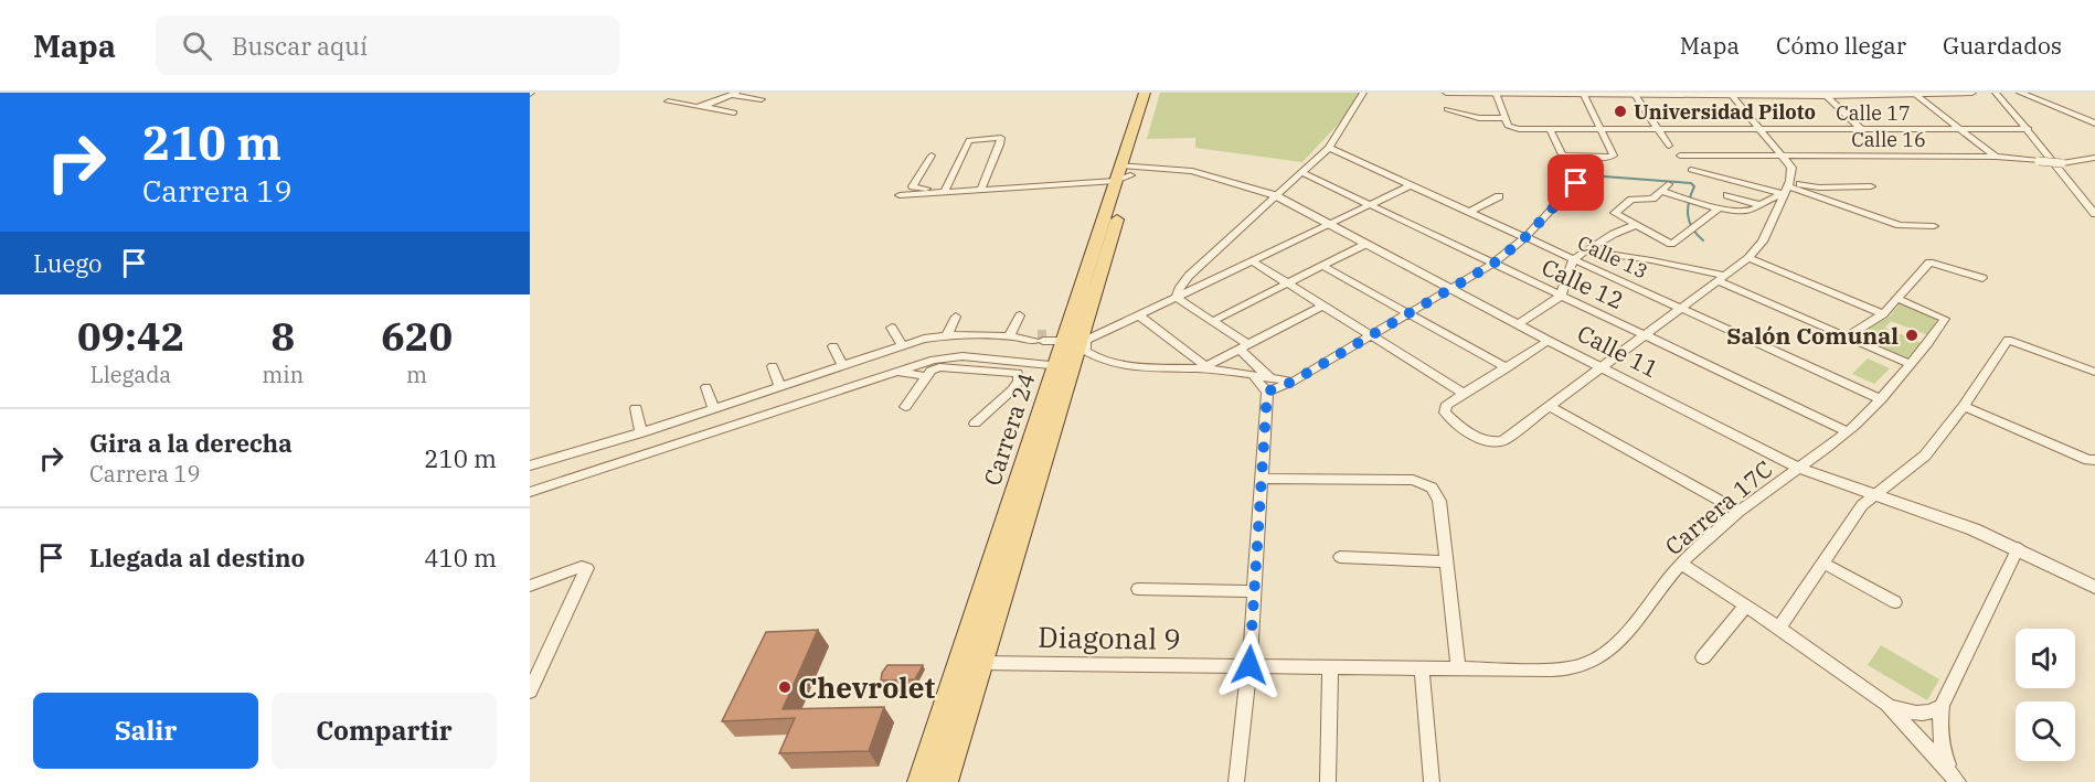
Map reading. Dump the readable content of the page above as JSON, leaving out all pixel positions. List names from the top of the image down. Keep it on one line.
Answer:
{"streets":{"main road":["Carrera 24"],"street":["Calle 17","Calle 16","Calle 13","Calle 12","Calle 11","Carrera 17C","Diagonal 9"]},"crossings":[["Calle 13","Carrera 17C"],["Calle 12","Carrera 17C"],["Calle 11","Carrera 24"],["Calle 11","Carrera 17C"],["Carrera 24","Diagonal 9"],["Carrera 17C","Diagonal 9"]],"places":["Universidad Piloto","Salón Comunal","Chevrolet"],"page":{"header":"Mapa","search":"Buscar aquí","nav":["Mapa","Cómo llegar","Guardados"],"turn":["210 m","Carrera 19"],"then":"Luego","eta":["09:42","Llegada","8","min","620","m"],"list":[{"name":"Gira a la derecha","note":"Carrera 19","value":"210 m"},{"name":"Llegada al destino","value":"410 m"}],"buttons":["Salir","Compartir"]}}
